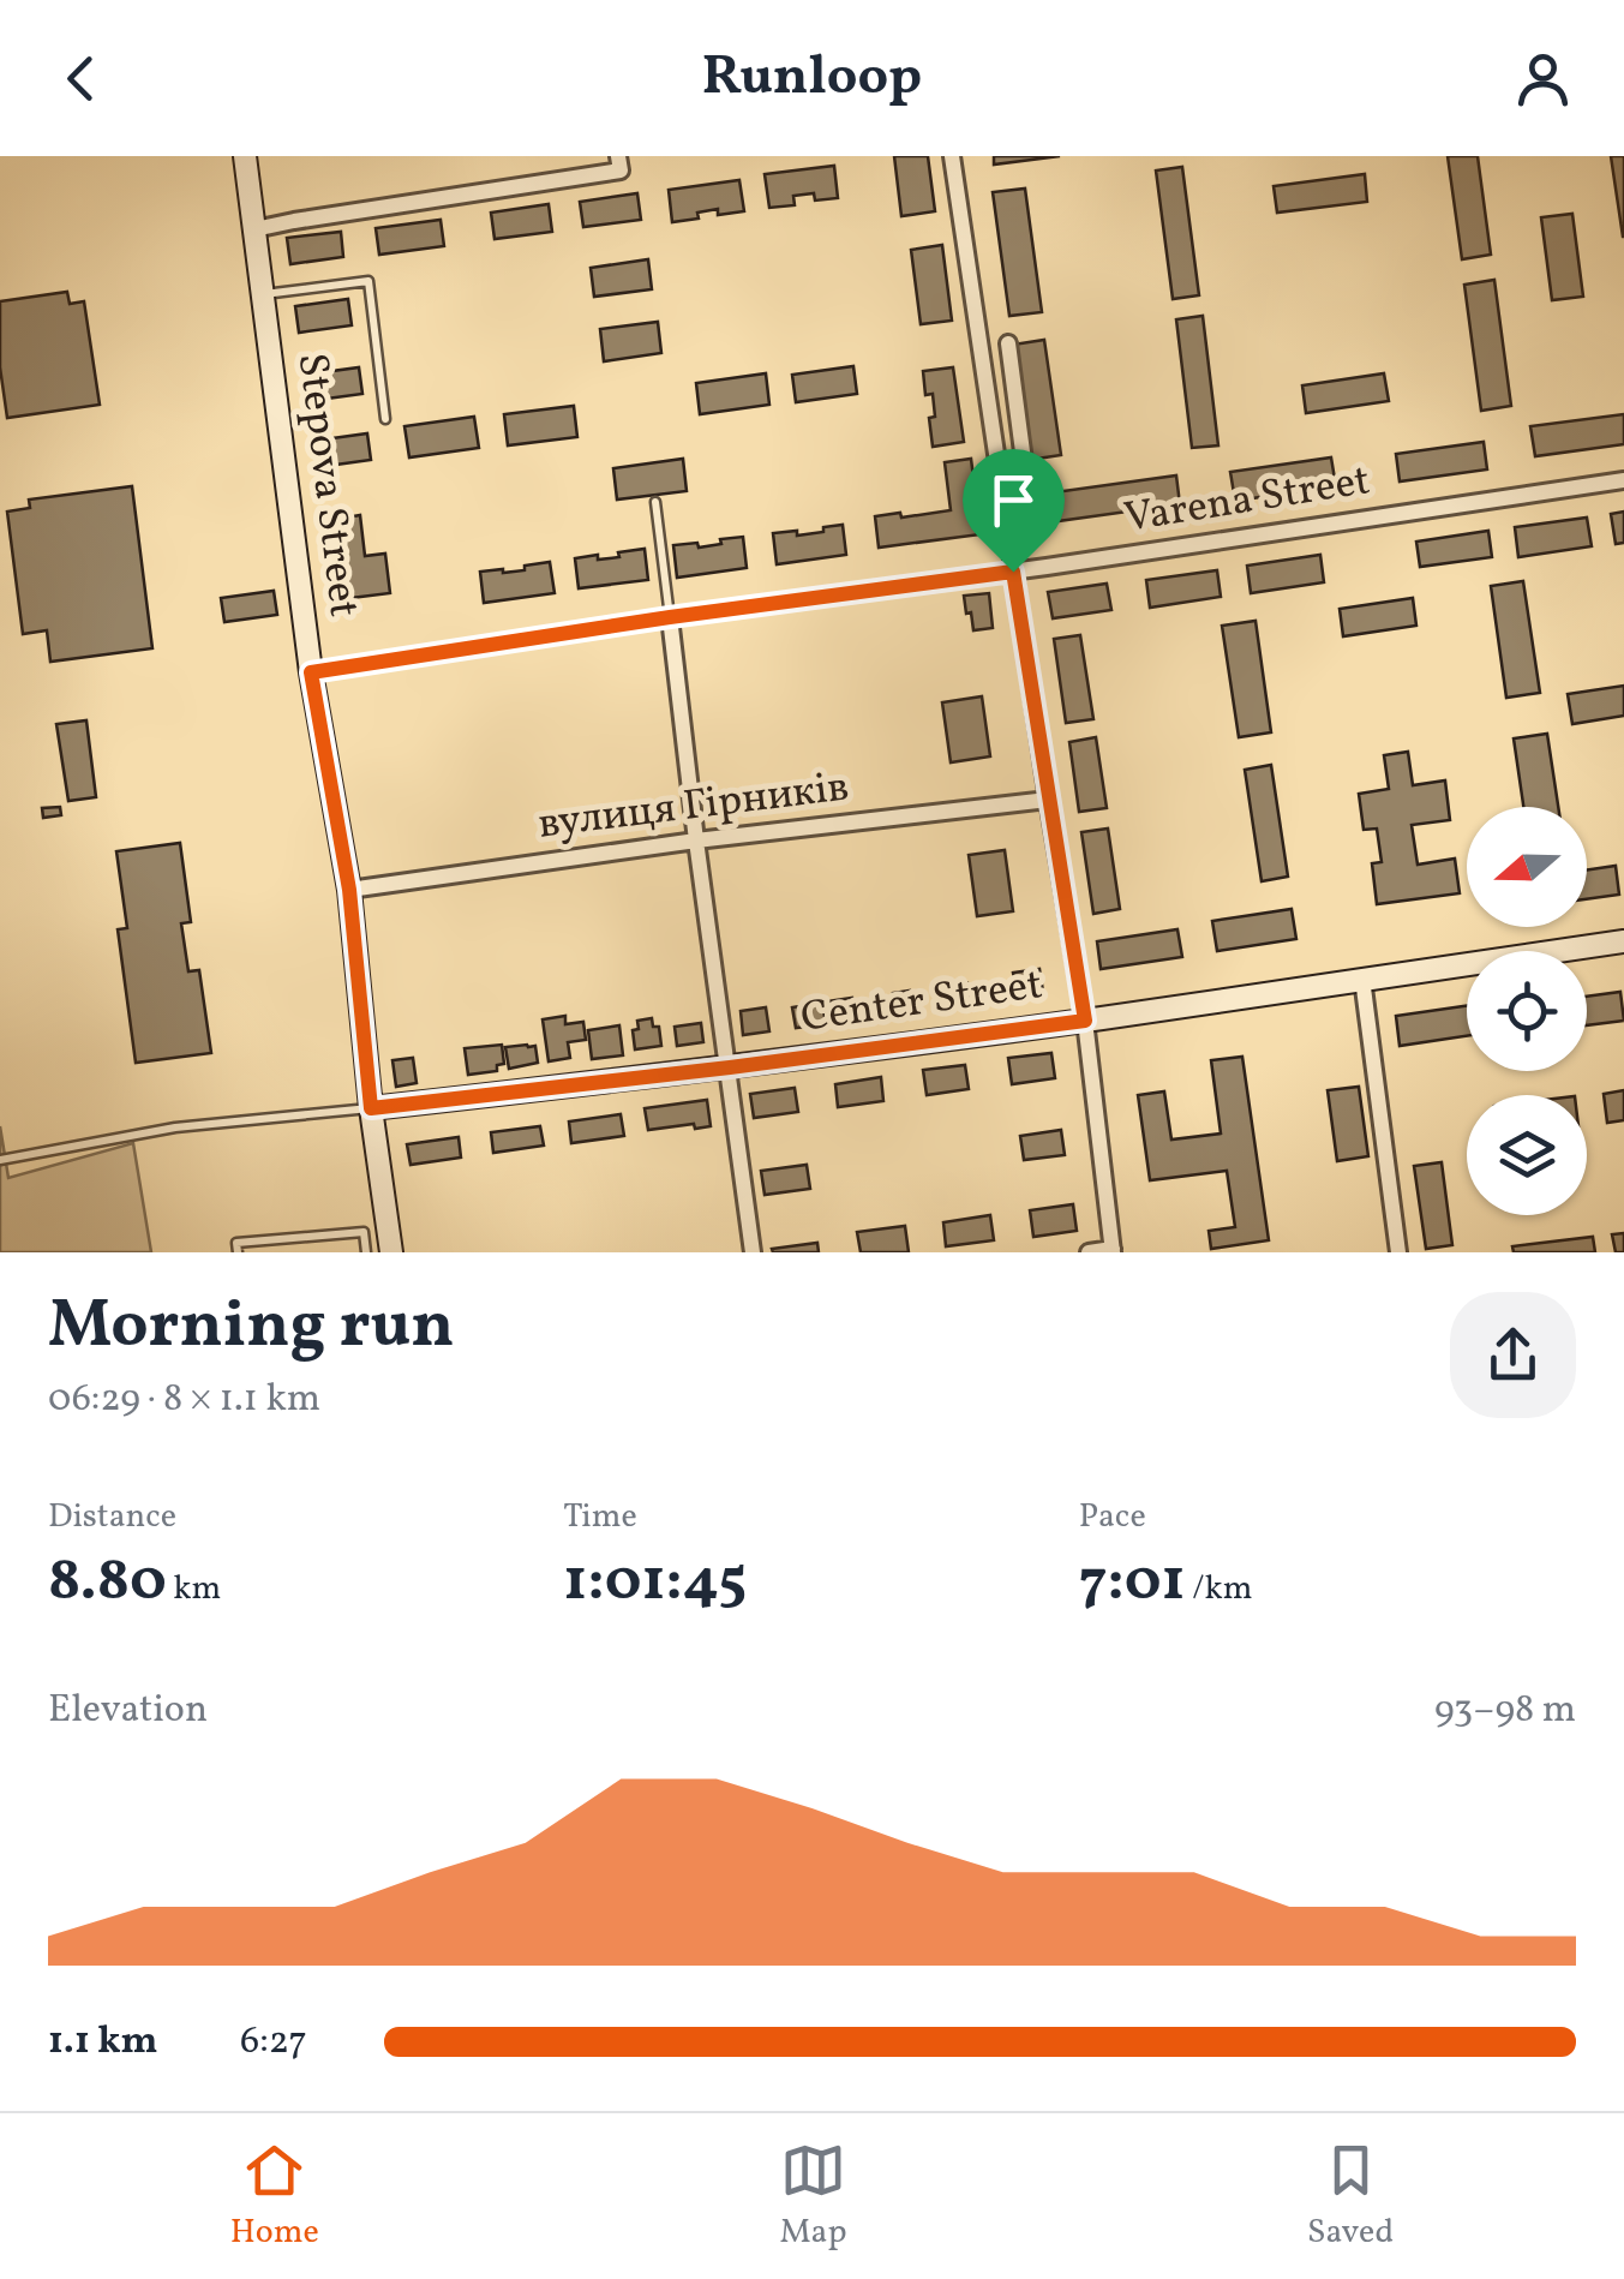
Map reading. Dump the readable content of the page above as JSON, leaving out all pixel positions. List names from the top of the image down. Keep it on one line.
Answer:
{"streets":{"main road":["Stepova Street","Center Street"],"street":["Varena Street","вулиця Гірників"]},"crossings":[["Stepova Street","Varena Street"],["Stepova Street","вулиця Гірників"],["Stepova Street","Center Street"]],"north":"left","page":{"header":"Runloop","heading":["Morning run","06:29 · 8 × 1.1 km"],"stats":[["Distance","8.80 km"],["Time","1:01:45"],["Pace","7:01 /km"]],"chart":["Elevation","93–98 m"],"list":[{"name":"1.1 km","note":"6:27"}],"tabs":["Home","Map","Saved"]}}
